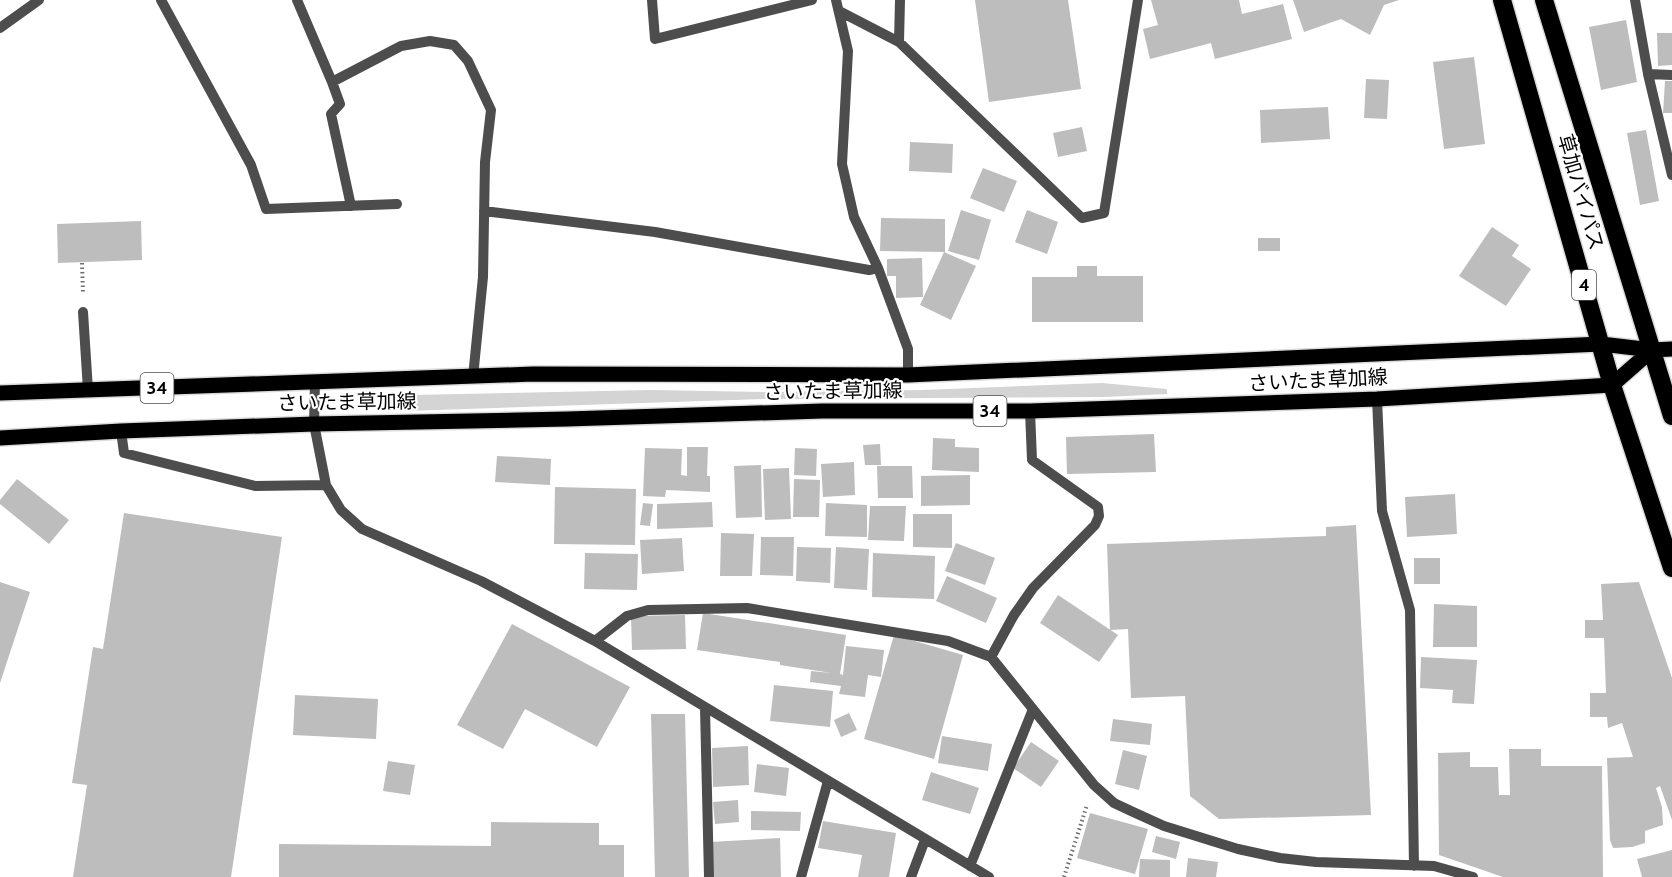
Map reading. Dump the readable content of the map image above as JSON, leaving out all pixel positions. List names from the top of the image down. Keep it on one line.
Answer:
{"streets":{"highway":["草加バイパス","4"],"main road":["さいたま草加線","34"]},"crossings":[["草加バイパス","さいたま草加線"]]}
